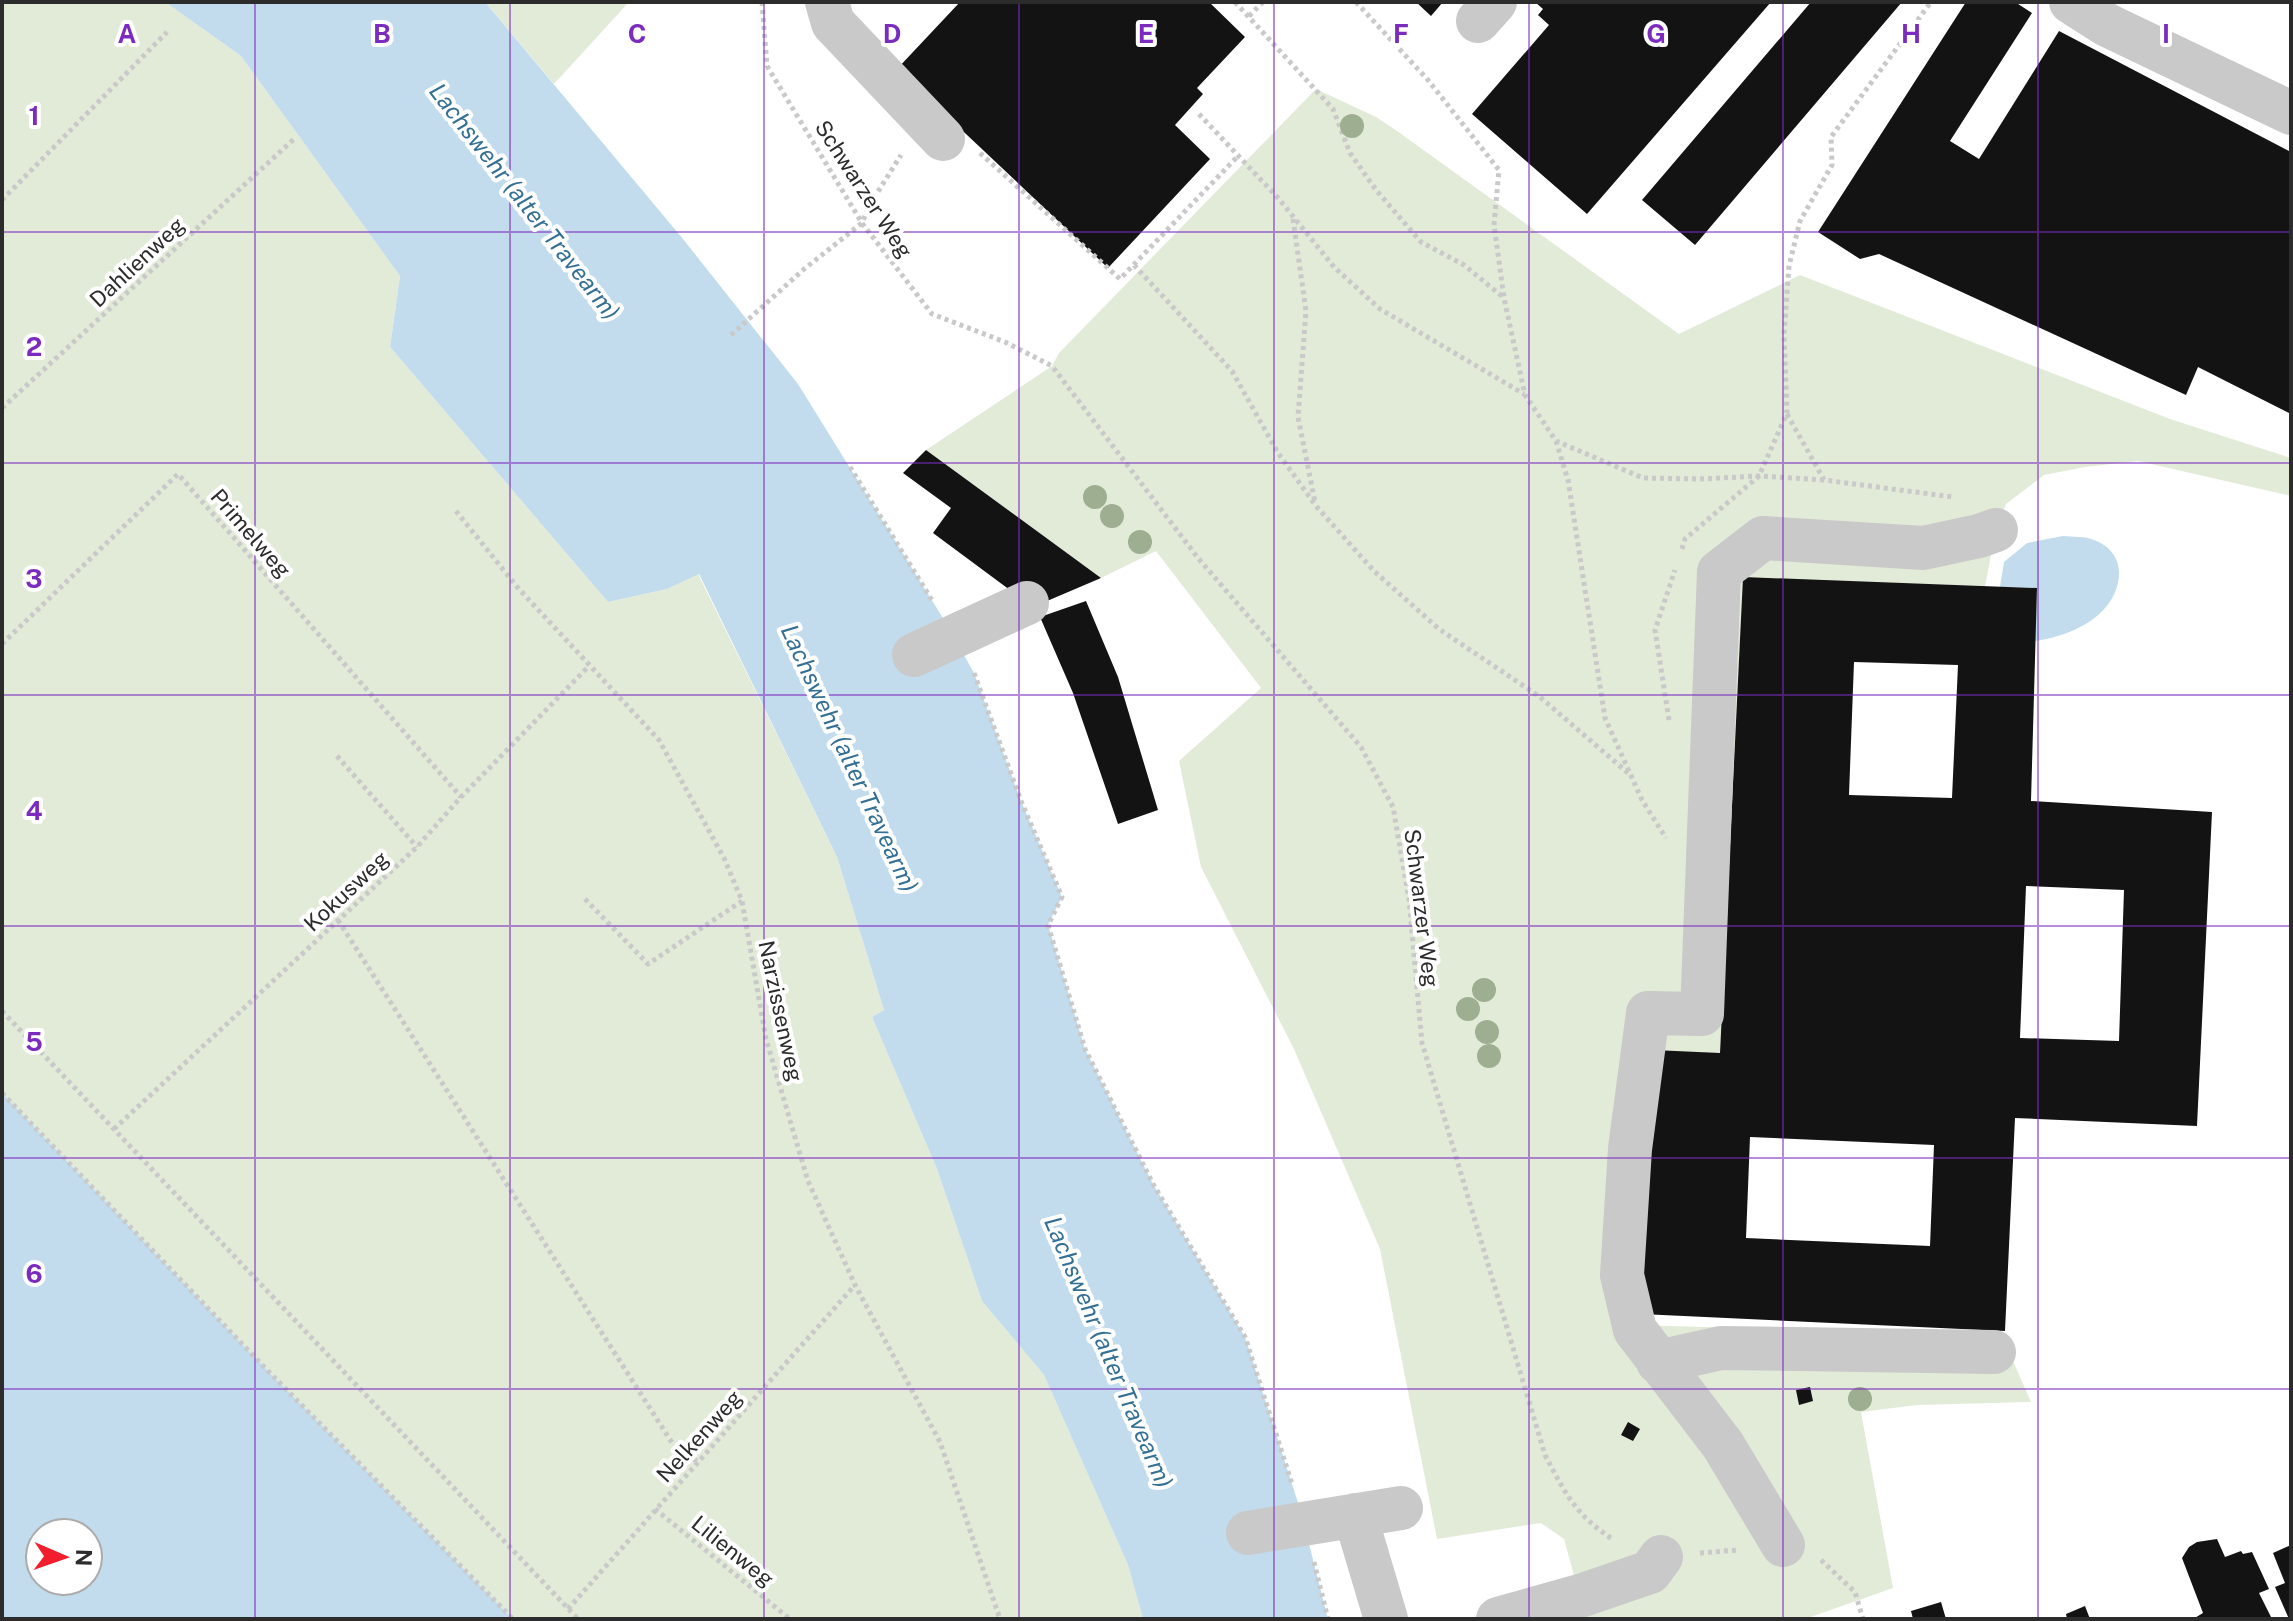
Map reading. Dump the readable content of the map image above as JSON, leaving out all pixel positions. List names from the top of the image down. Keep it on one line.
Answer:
{"streets":{"path":["Schwarzer Weg","Dahlienweg","Primelweg","Kokusweg","Narzissenweg","Nelkenweg","Lilienweg"]},"crossings":[["Primelweg","Kokusweg"],["Kokusweg","Narzissenweg"],["Narzissenweg","Nelkenweg"],["Nelkenweg","Lilienweg"]],"water":["Lachswehr (alter Travearm)"],"north":"right","grid":{"columns":["A","B","C","D","E","F","G","H","I"],"rows":["1","2","3","4","5","6"]}}
